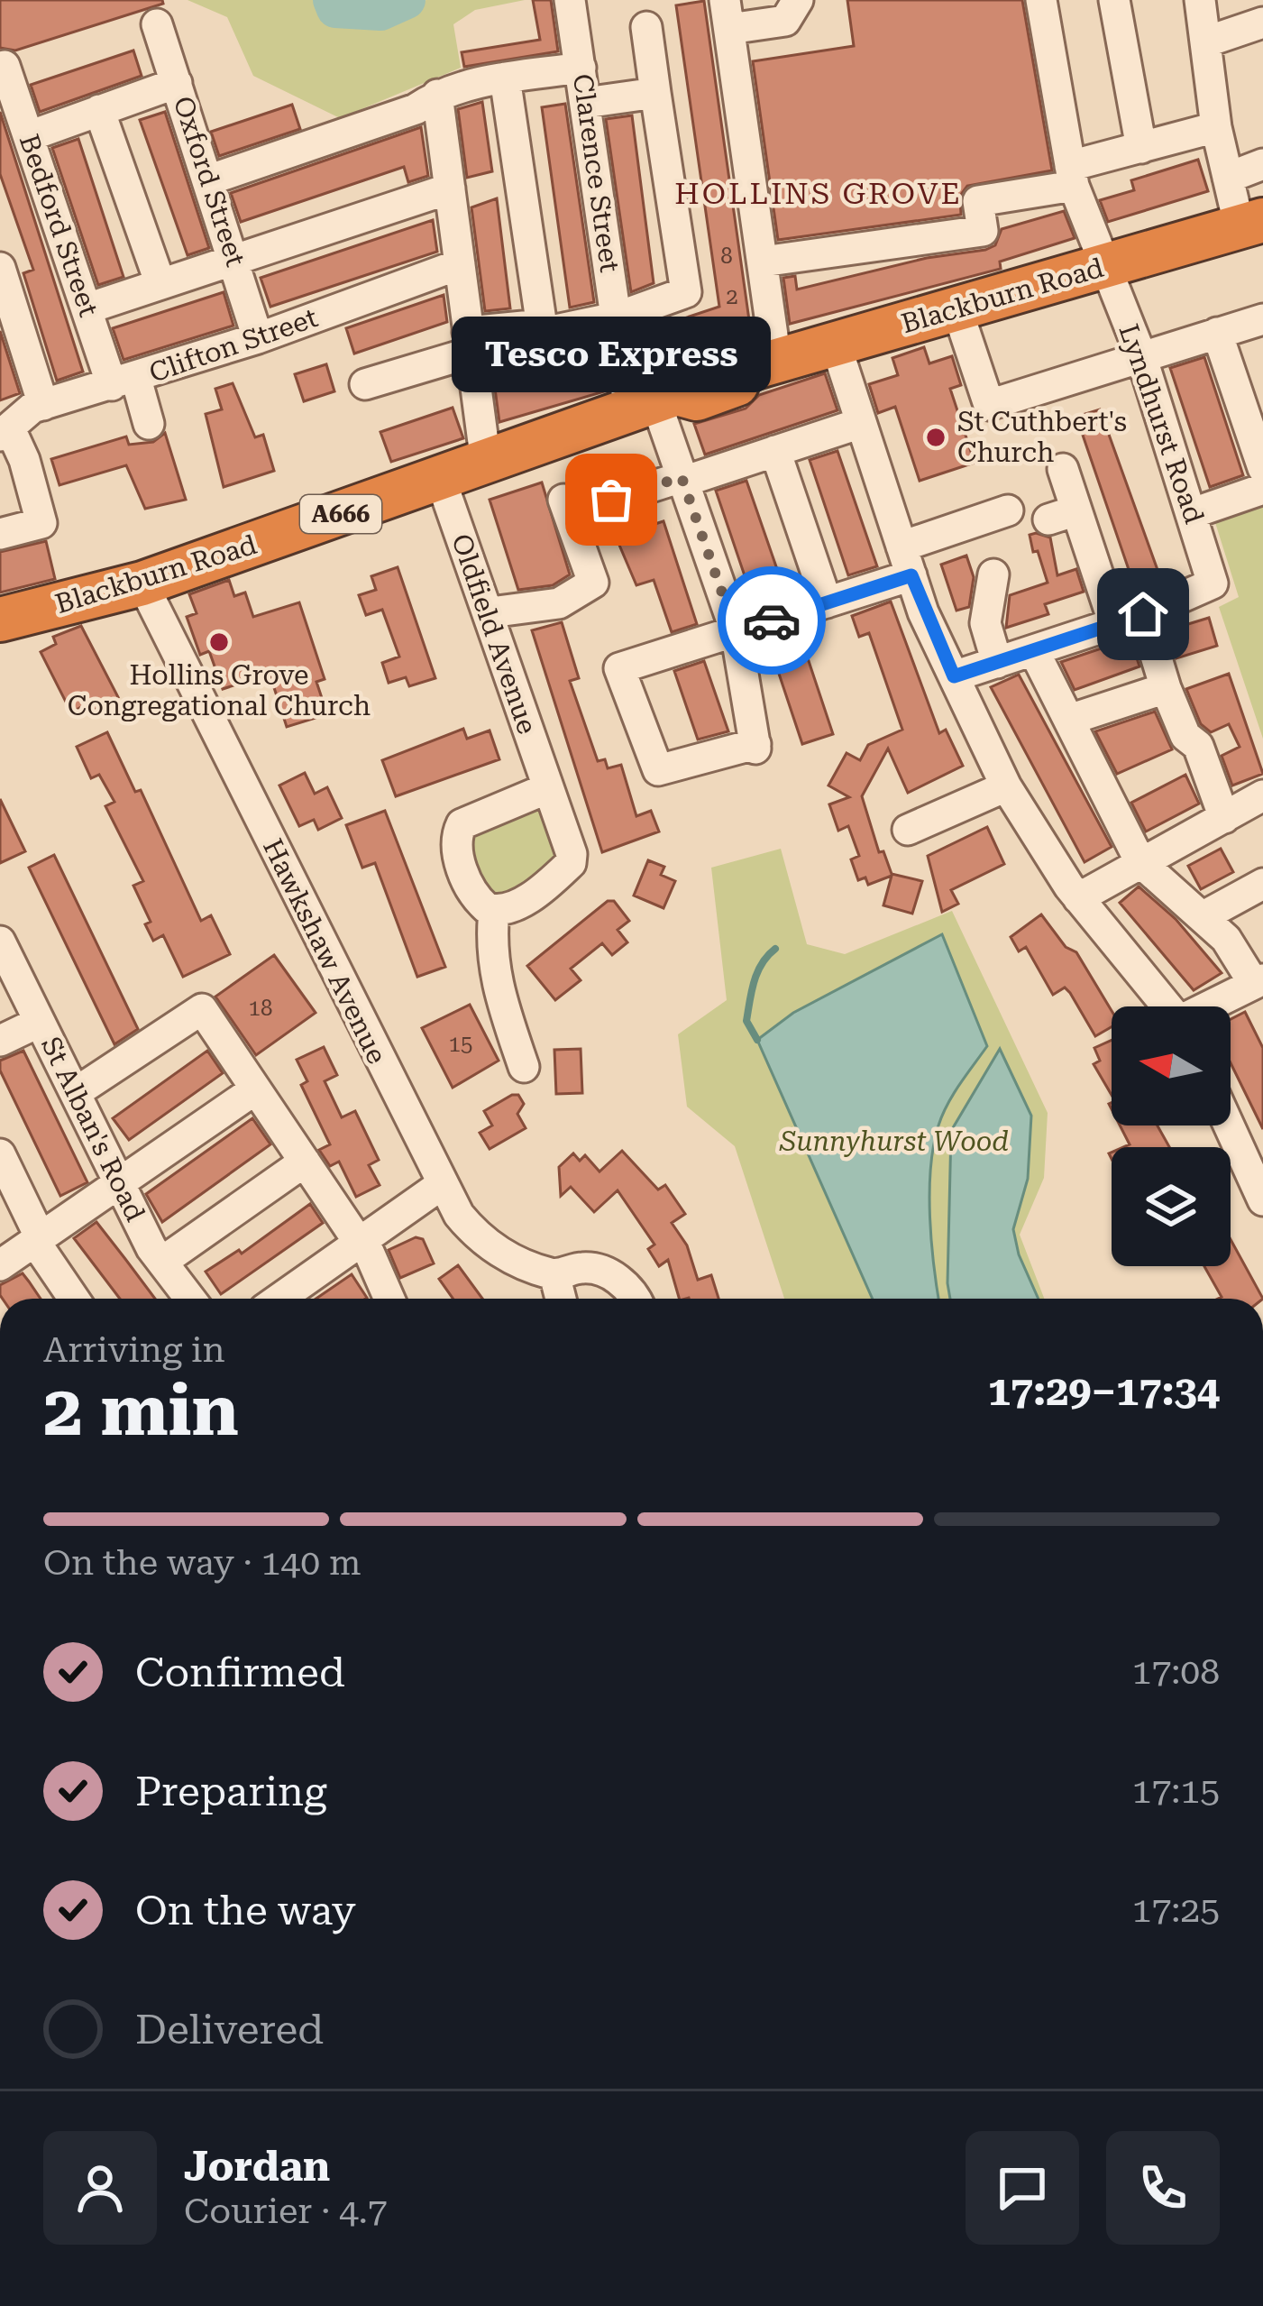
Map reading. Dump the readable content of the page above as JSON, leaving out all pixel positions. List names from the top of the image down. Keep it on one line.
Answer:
{"streets":{"highway":["Blackburn Road","A666"],"street":["Clarence Street","Oxford Street","Bedford Street","Clifton Street","Lyndhurst Road","Oldfield Avenue","Hawkshaw Avenue","St Alban's Road"]},"crossings":[["Clarence Street","Blackburn Road"],["Oxford Street","Clifton Street"],["Bedford Street","Clifton Street"],["Blackburn Road","Lyndhurst Road"],["Blackburn Road","Oldfield Avenue"],["Blackburn Road","Hawkshaw Avenue"]],"districts":["HOLLINS GROVE"],"parks":["Sunnyhurst Wood"],"places":["St Cuthbert's Church","Tesco Express","Hollins Grove Congregational Church"],"house_numbers":["8","2","18","15"],"north":"left","page":{"bubble":"Tesco Express","heading":["2 min","Arriving in","17:29–17:34"],"panel":["Jordan","Courier · 4.7"],"bar":"On the way · 140 m","list":[["Confirmed","17:08"],["Preparing","17:15"],["On the way","17:25"],"Delivered"]}}
